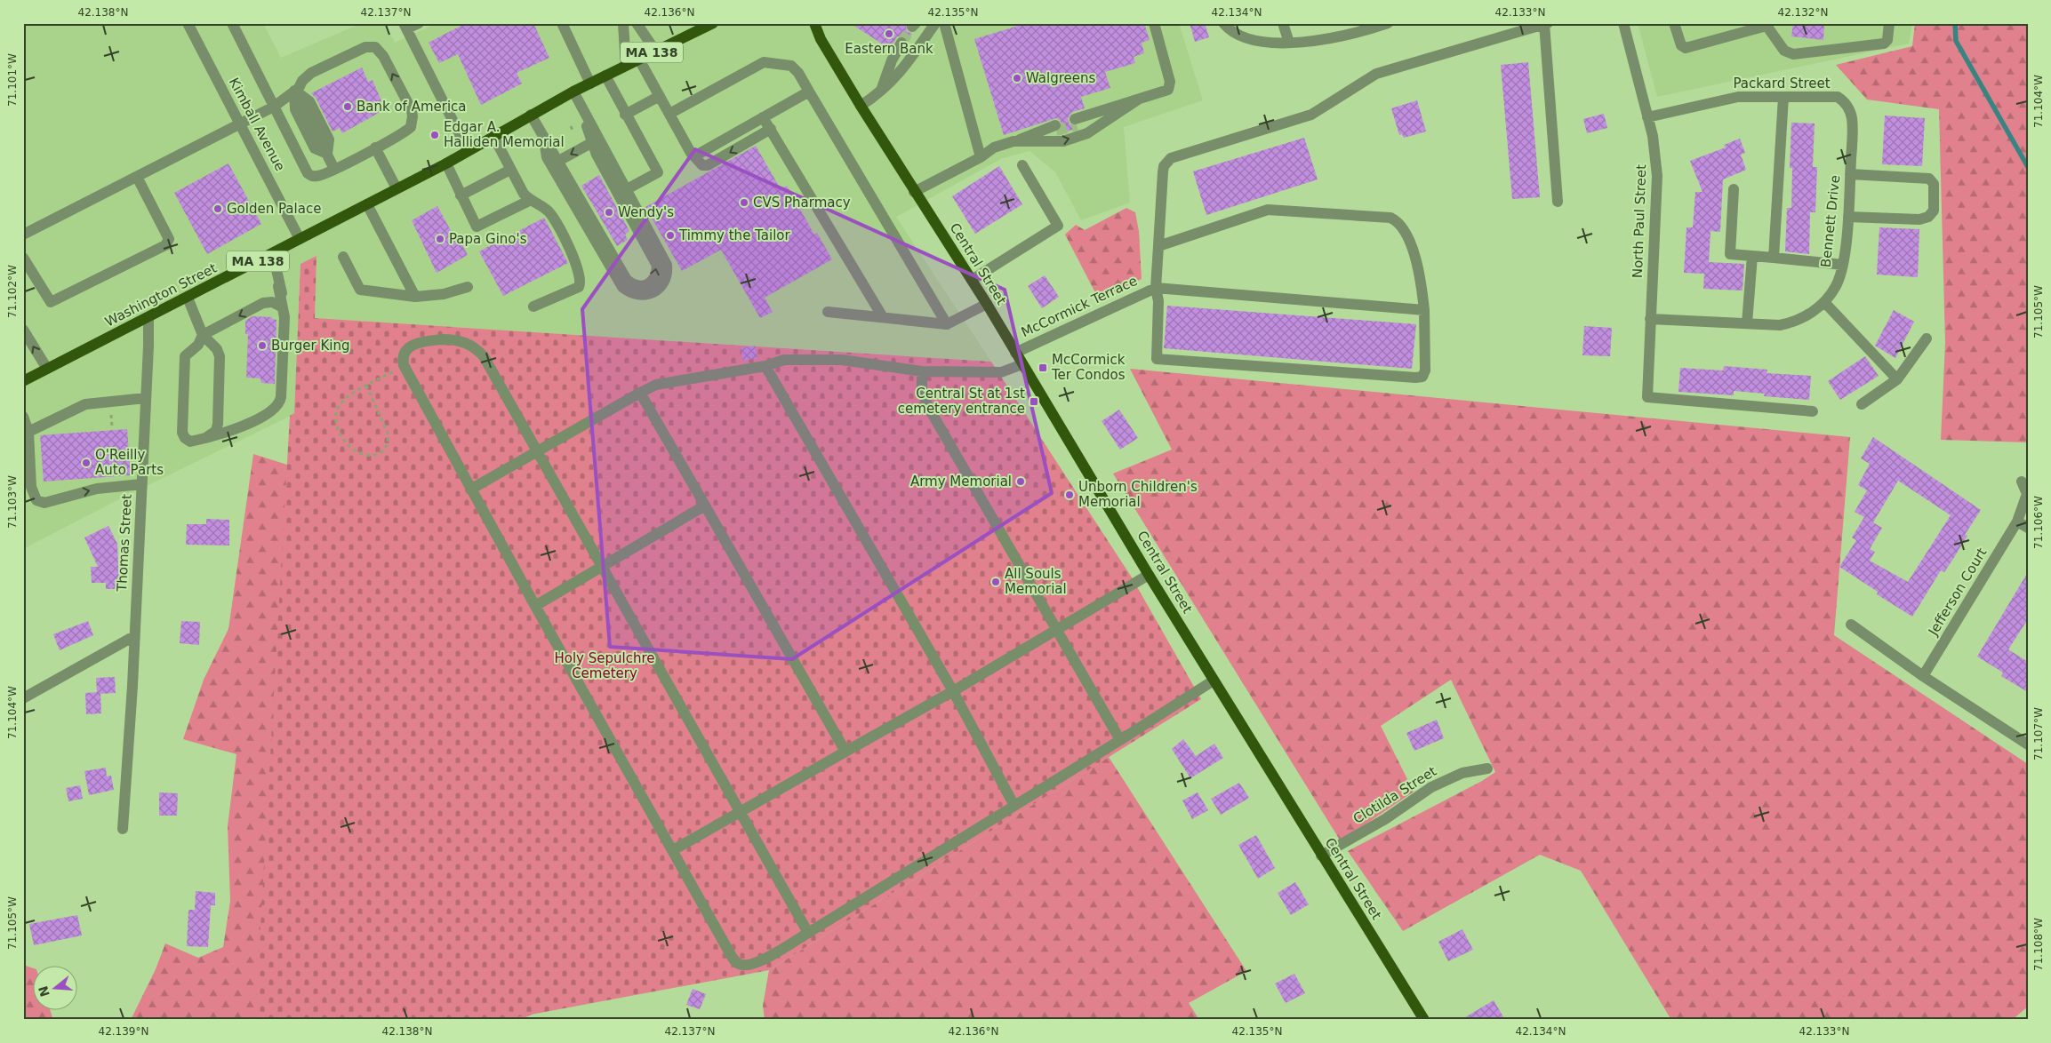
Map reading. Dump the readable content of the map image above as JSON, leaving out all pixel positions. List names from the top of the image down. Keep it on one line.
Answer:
{"streets":{"main road":["MA 138","Central Street","Washington Street"],"street":["Packard Street","Kimball Avenue","North Paul Street","Bennett Drive","McCormick Terrace","Thomas Street","Jefferson Court","Clotilda Street"]},"crossings":[["Packard Street","North Paul Street"],["Packard Street","Bennett Drive"],["Kimball Avenue","Washington Street"],["North Paul Street","Bennett Drive"],["Central Street","McCormick Terrace"],["Central Street","Clotilda Street"],["Washington Street","Thomas Street"]],"parks":["Holy Sepulchre Cemetery"],"places":{"other":["Eastern Bank","Walgreens","Bank of America","Edgar A. Halliden Memorial","CVS Pharmacy","Golden Palace","Wendy's","Timmy the Tailor","Papa Gino's","Burger King","O'Reilly Auto Parts","Army Memorial","Unborn Children's Memorial","All Souls Memorial"],"transit":["McCormick Ter Condos","Central St at 1st cemetery entrance"]},"north":"left","coordinates":["42.138°N","42.137°N","42.136°N","42.135°N","42.134°N","42.133°N","42.132°N","71.101°W","71.104°W","71.102°W","71.105°W","71.103°W","71.106°W","71.107°W","71.108°W","42.139°N"]}
